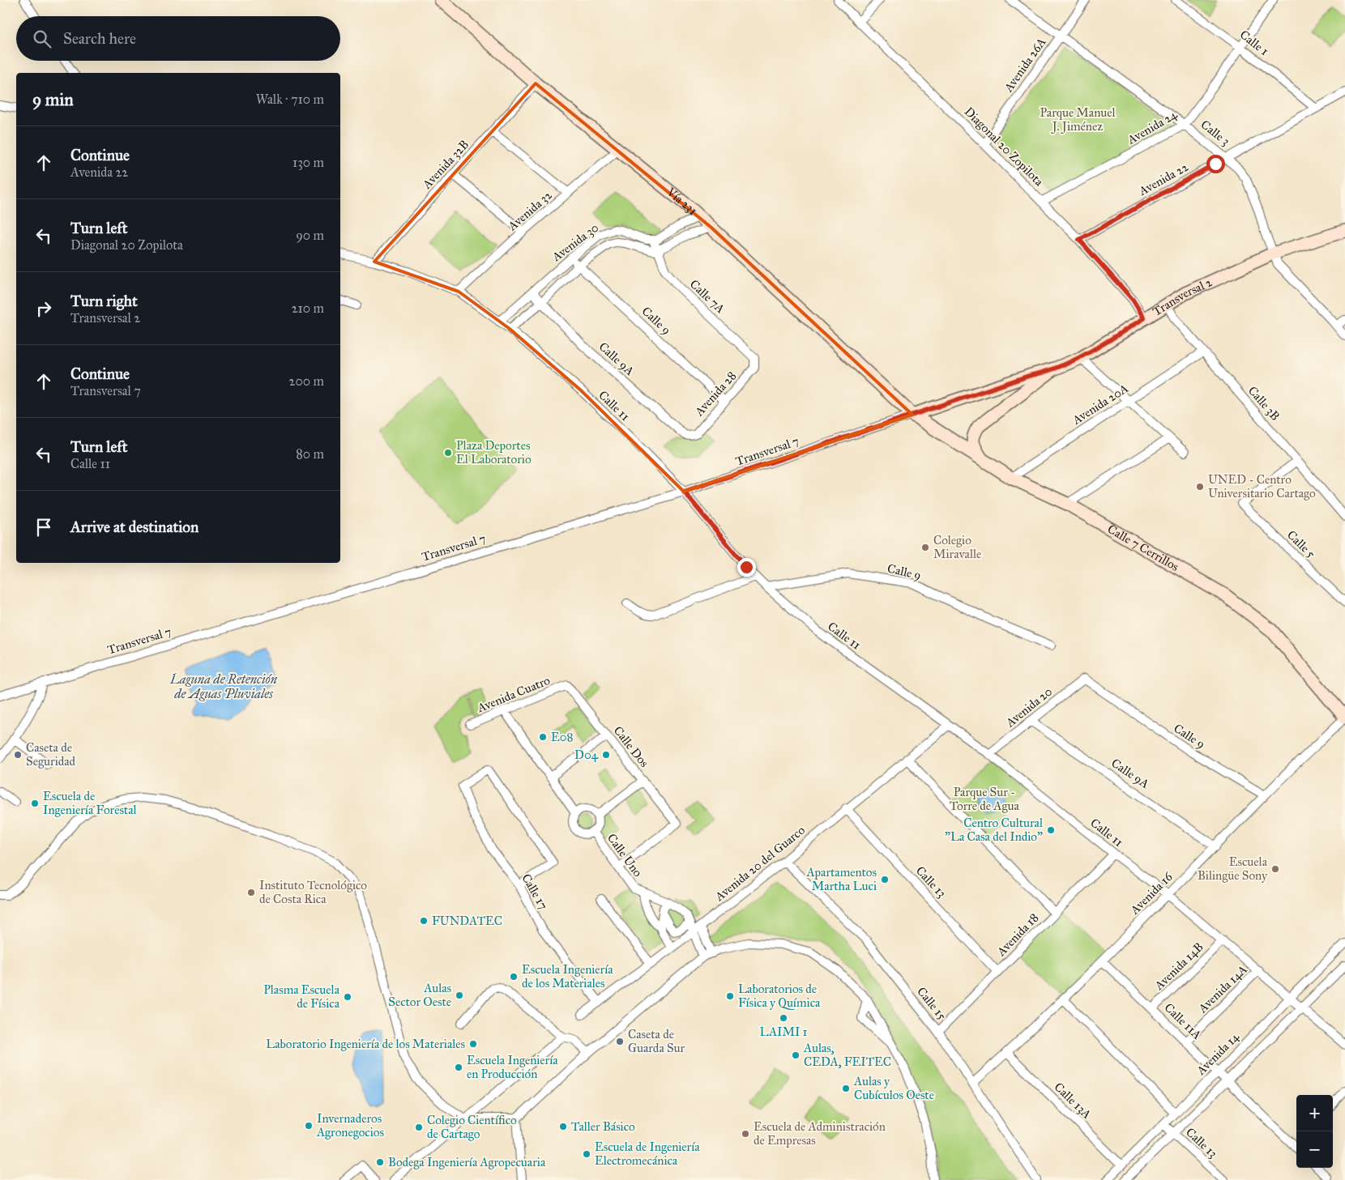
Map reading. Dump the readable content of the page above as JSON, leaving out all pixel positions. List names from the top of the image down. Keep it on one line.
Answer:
{"streets":{"main road":["Vía 231","Transversal 2","Calle 7 Cerrillos"],"street":["Calle 1","Avenida 26A","Avenida 24","Calle 3","Diagonal 20 Zopilota","Avenida 32B","Avenida 22","Avenida 32","Avenida 30","Calle 7A","Calle 9","Calle 9A","Avenida 28","Calle 3B","Avenida 20A","Calle 11","Transversal 7","Calle 5","Avenida Cuatro","Avenida 20","Calle Dos","Calle Uno","Avenida 20 del Guarco","Calle 13","Calle 17","Avenida 16","Avenida 18","Avenida 14B","Avenida 14A","Calle 15","Calle 11A","Avenida 14","Calle 13A"]},"crossings":[["Calle 1","Avenida 24"],["Calle 1","Avenida 22"],["Avenida 26A","Calle 3"],["Avenida 26A","Diagonal 20 Zopilota"],["Avenida 24","Calle 3"],["Avenida 24","Diagonal 20 Zopilota"],["Calle 3","Avenida 22"],["Calle 3","Transversal 2"],["Diagonal 20 Zopilota","Avenida 22"],["Diagonal 20 Zopilota","Transversal 2"],["Avenida 32B","Vía 231"],["Avenida 32B","Calle 11"],["Vía 231","Avenida 32"],["Vía 231","Transversal 2"],["Vía 231","Transversal 7"],["Vía 231","Calle 7 Cerrillos"],["Avenida 32","Calle 11"],["Avenida 30","Calle 7A"],["Avenida 30","Calle 9"],["Avenida 30","Calle 9A"],["Avenida 30","Calle 11"],["Calle 7A","Avenida 28"],["Transversal 2","Calle 3B"],["Transversal 2","Transversal 7"],["Transversal 2","Calle 7 Cerrillos"],["Calle 9","Avenida 28"],["Calle 9","Calle 11"],["Calle 9","Avenida 20"],["Calle 9","Avenida 16"],["Calle 9A","Avenida 28"],["Calle 9A","Avenida 20"],["Calle 9A","Avenida 16"],["Calle 3B","Avenida 20A"],["Calle 3B","Calle 5"],["Avenida 20A","Calle 7 Cerrillos"],["Calle 11","Transversal 7"],["Calle 11","Avenida 20"],["Calle 11","Avenida 20 del Guarco"],["Calle 11","Avenida 16"],["Calle 11","Avenida 18"],["Calle 11","Avenida 14B"],["Calle 11","Avenida 14A"],["Calle 11","Avenida 14"],["Transversal 7","Calle 7 Cerrillos"],["Calle 7 Cerrillos","Avenida 16"],["Avenida Cuatro","Calle Dos"],["Calle Dos","Calle Uno"],["Calle Uno","Avenida 20 del Guarco"],["Avenida 20 del Guarco","Calle 13"],["Avenida 20 del Guarco","Calle 17"],["Avenida 20 del Guarco","Calle 15"],["Calle 13","Avenida 18"],["Calle 13","Avenida 14"],["Avenida 16","Calle 15"],["Avenida 16","Calle 11A"],["Avenida 16","Calle 13A"],["Avenida 18","Calle 15"],["Avenida 14B","Calle 11A"],["Avenida 14A","Calle 11A"],["Calle 11A","Avenida 14"],["Avenida 14","Calle 13A"]],"water":["Laguna de Retención de Aguas Pluviales"],"parks":["Parque Manuel J. Jiménez","Parque Sur - Torre de Agua"],"places":["Plaza Deportes El Laboratorio","UNED - Centro Universitario Cartago","Colegio Miravalle","E08","Caseta de Seguridad","D04","Escuela de Ingeniería Forestal","Centro Cultural \"La Casa del Indio\"","Escuela Bilingüe Sony","Apartamentos Martha Luci","Instituto Tecnológico de Costa Rica","FUNDATEC","Escuela Ingeniería de los Materiales","Aulas Sector Oeste","Laboratorios de Física y Química","Plasma Escuela de Física","LAIMI 1","Caseta de Guarda Sur","Laboratorio Ingeniería de los Materiales","Aulas, CEDA, FEITEC","Escuela Ingeniería en Producción","Aulas y Cubículos Oeste","Invernaderos Agronegocios","Taller Básico","Colegio Científico de Cartago","Escuela de Administración de Empresas","Escuela de Ingeniería Electromecánica","Bodega Ingeniería Agropecuaria"],"page":{"search":"Search here","heading":["9 min","Walk · 710 m"],"list":[["Continue","Avenida 22","130 m"],["Turn left","Diagonal 20 Zopilota","90 m"],["Turn right","Transversal 2","210 m"],["Continue","Transversal 7","200 m"],["Turn left","Calle 11","80 m"],"Arrive at destination"],"map_buttons":["+","−"]}}
